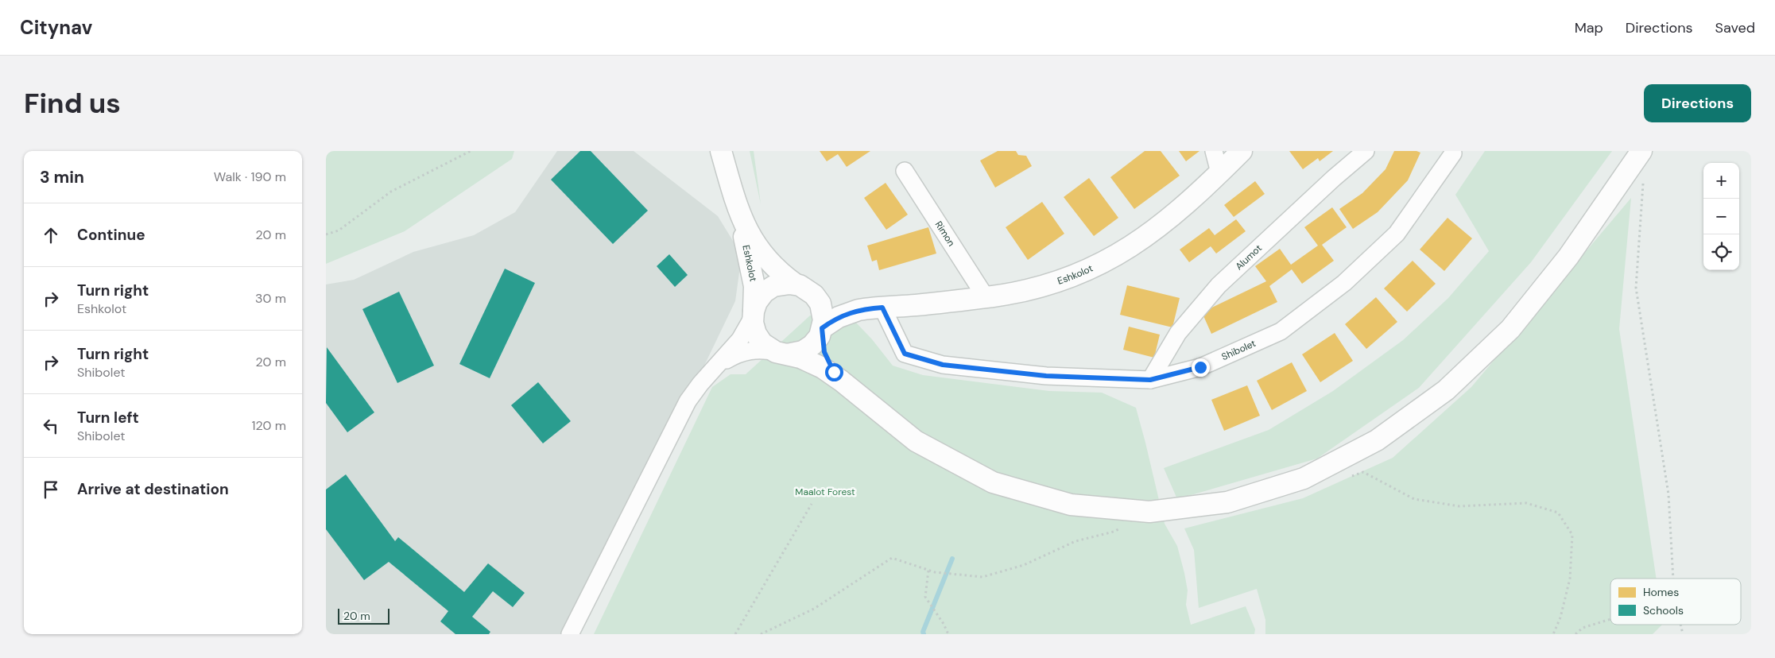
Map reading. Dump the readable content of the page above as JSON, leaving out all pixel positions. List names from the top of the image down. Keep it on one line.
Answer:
{"streets":{"street":["Rimon","Alumot","Eshkolot","Shibolet"]},"crossings":[["Rimon","Eshkolot"],["Alumot","Shibolet"],["Eshkolot","Shibolet"]],"parks":["Maalot Forest"],"legend":["Homes","Schools"],"scale_bar":"20 m","page":{"header":"Citynav","nav":["Map","Directions","Saved"],"buttons":"Directions","title":"Find us","heading":["3 min","Walk · 190 m"],"map_buttons":["+","−"],"list":[["Continue","20 m"],["Turn right","Eshkolot","30 m"],["Turn right","Shibolet","20 m"],["Turn left","Shibolet","120 m"],"Arrive at destination"],"scale":"20 m"}}
